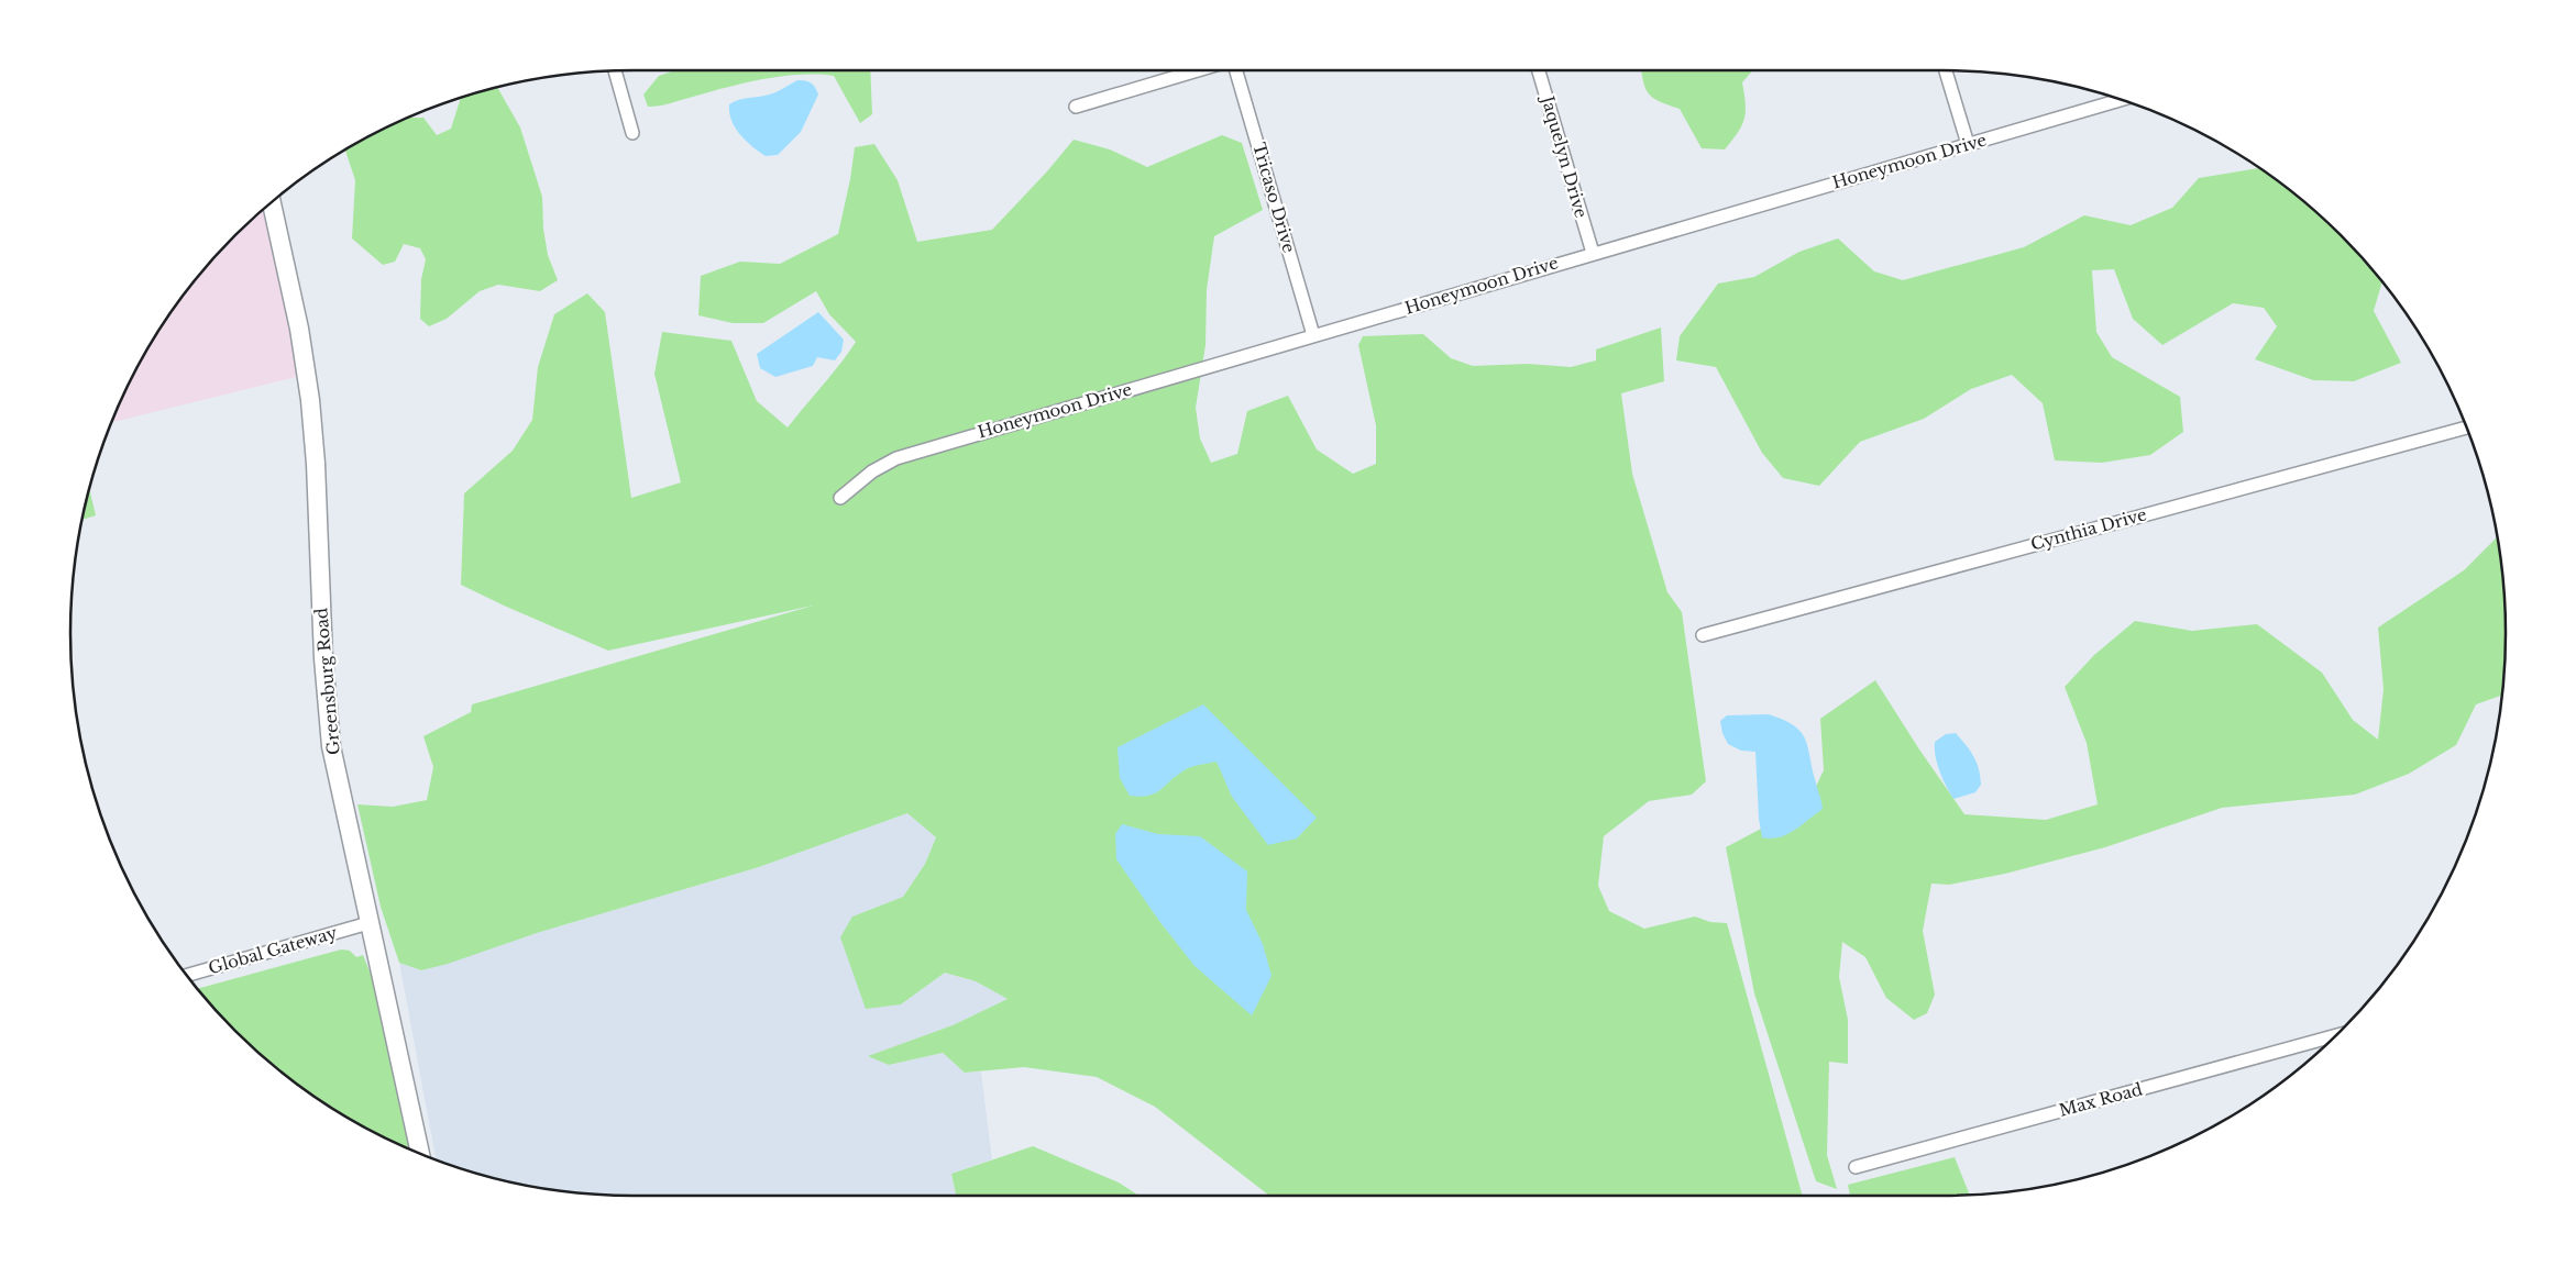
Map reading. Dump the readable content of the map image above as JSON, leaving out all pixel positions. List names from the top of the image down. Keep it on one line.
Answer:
{"streets":{"main road":["Greensburg Road"],"street":["Jaquelyn Drive","Honeymoon Drive","Tricaso Drive","Cynthia Drive","Global Gateway","Max Road"]},"crossings":[["Jaquelyn Drive","Honeymoon Drive"],["Honeymoon Drive","Tricaso Drive"],["Greensburg Road","Global Gateway"]]}
